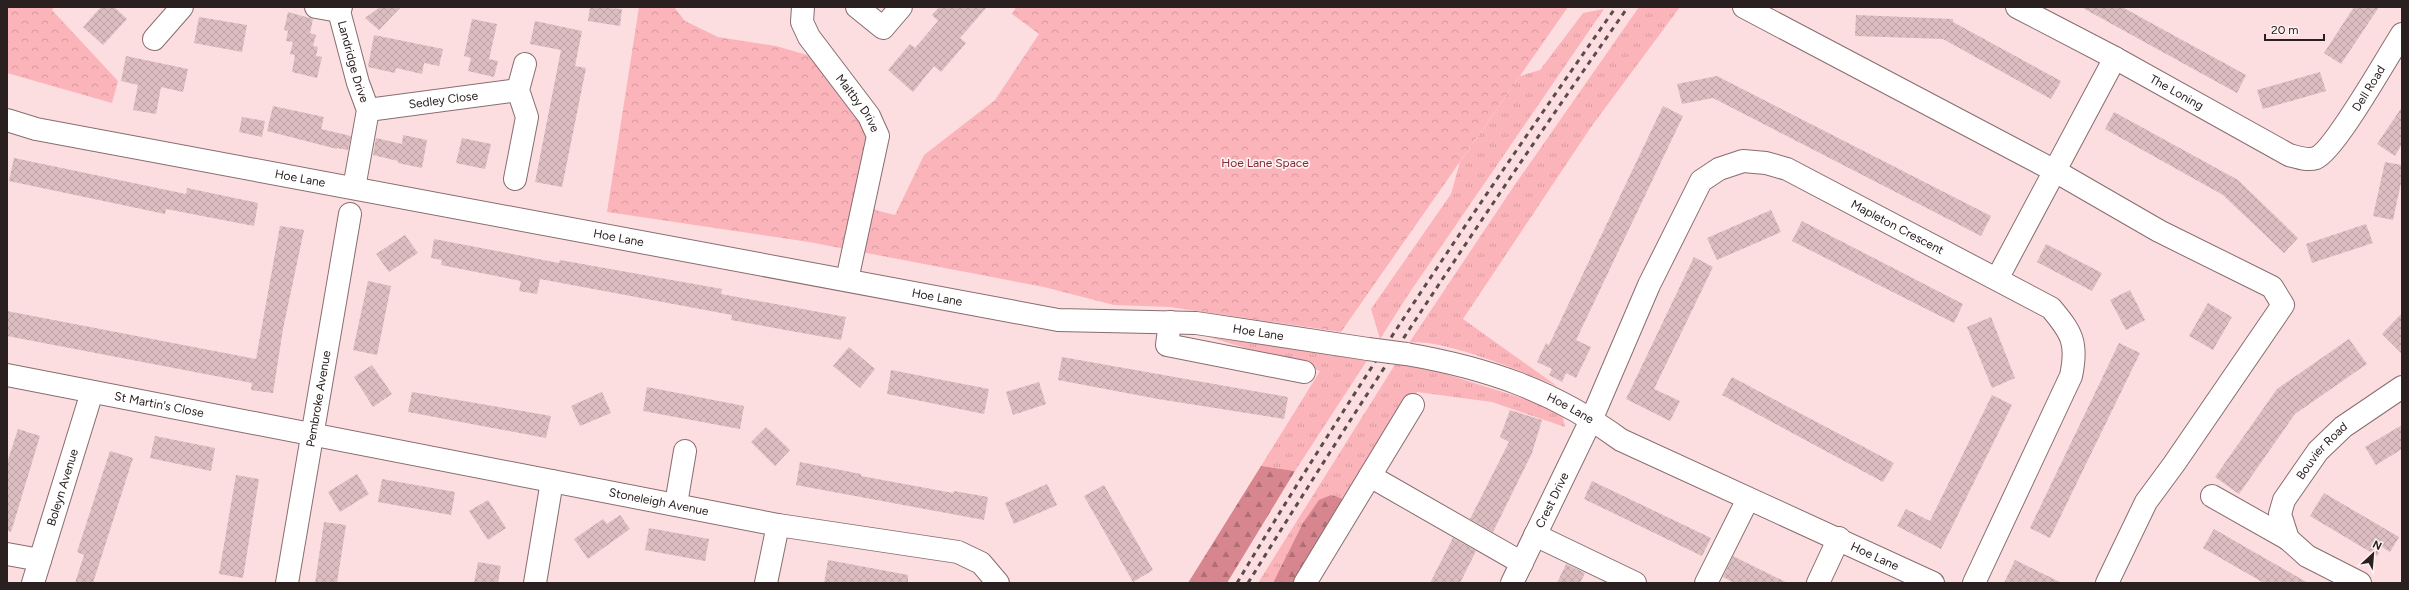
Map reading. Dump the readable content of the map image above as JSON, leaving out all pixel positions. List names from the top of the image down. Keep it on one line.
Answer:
{"streets":{"street":["Landridge Drive","Dell Road","The Loning","Sedley Close","Maltby Drive","Hoe Lane","Mapleton Crescent","Pembroke Avenue","St Martin's Close","Bouvier Road","Boleyn Avenue","Crest Drive","Stoneleigh Avenue"]},"crossings":[["Landridge Drive","Sedley Close"],["Landridge Drive","Hoe Lane"],["Dell Road","The Loning"],["Maltby Drive","Hoe Lane"],["Hoe Lane","Mapleton Crescent"],["Hoe Lane","Crest Drive"],["Mapleton Crescent","Crest Drive"],["Pembroke Avenue","St Martin's Close"],["Pembroke Avenue","Stoneleigh Avenue"],["St Martin's Close","Boleyn Avenue"],["St Martin's Close","Stoneleigh Avenue"]],"parks":["Hoe Lane Space"],"scale_bar":"20 m","north":"top right"}
